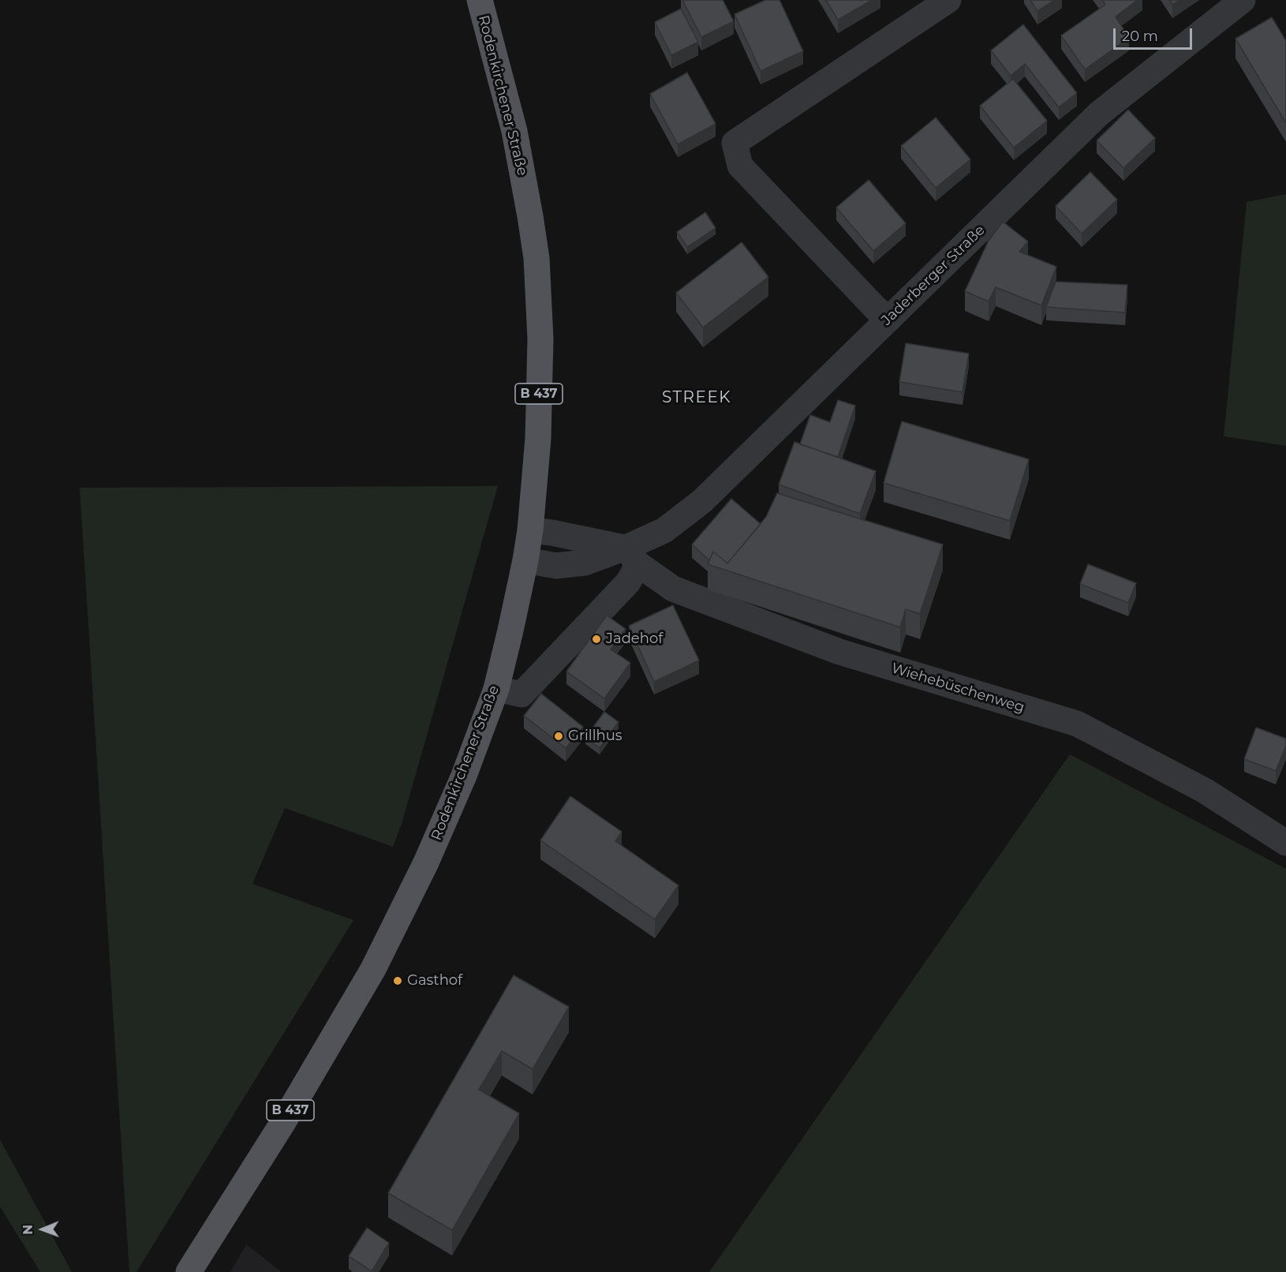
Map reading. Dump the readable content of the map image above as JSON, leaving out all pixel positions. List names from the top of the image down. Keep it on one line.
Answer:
{"streets":{"main road":["Rodenkirchener Straße","B 437"],"street":["Jaderberger Straße","Wiehebüschenweg"]},"crossings":[["Rodenkirchener Straße","Jaderberger Straße"],["Jaderberger Straße","Wiehebüschenweg"]],"districts":["STREEK"],"places":["Jadehof","Grillhus","Gasthof"],"scale_bar":"20 m","north":"left"}
